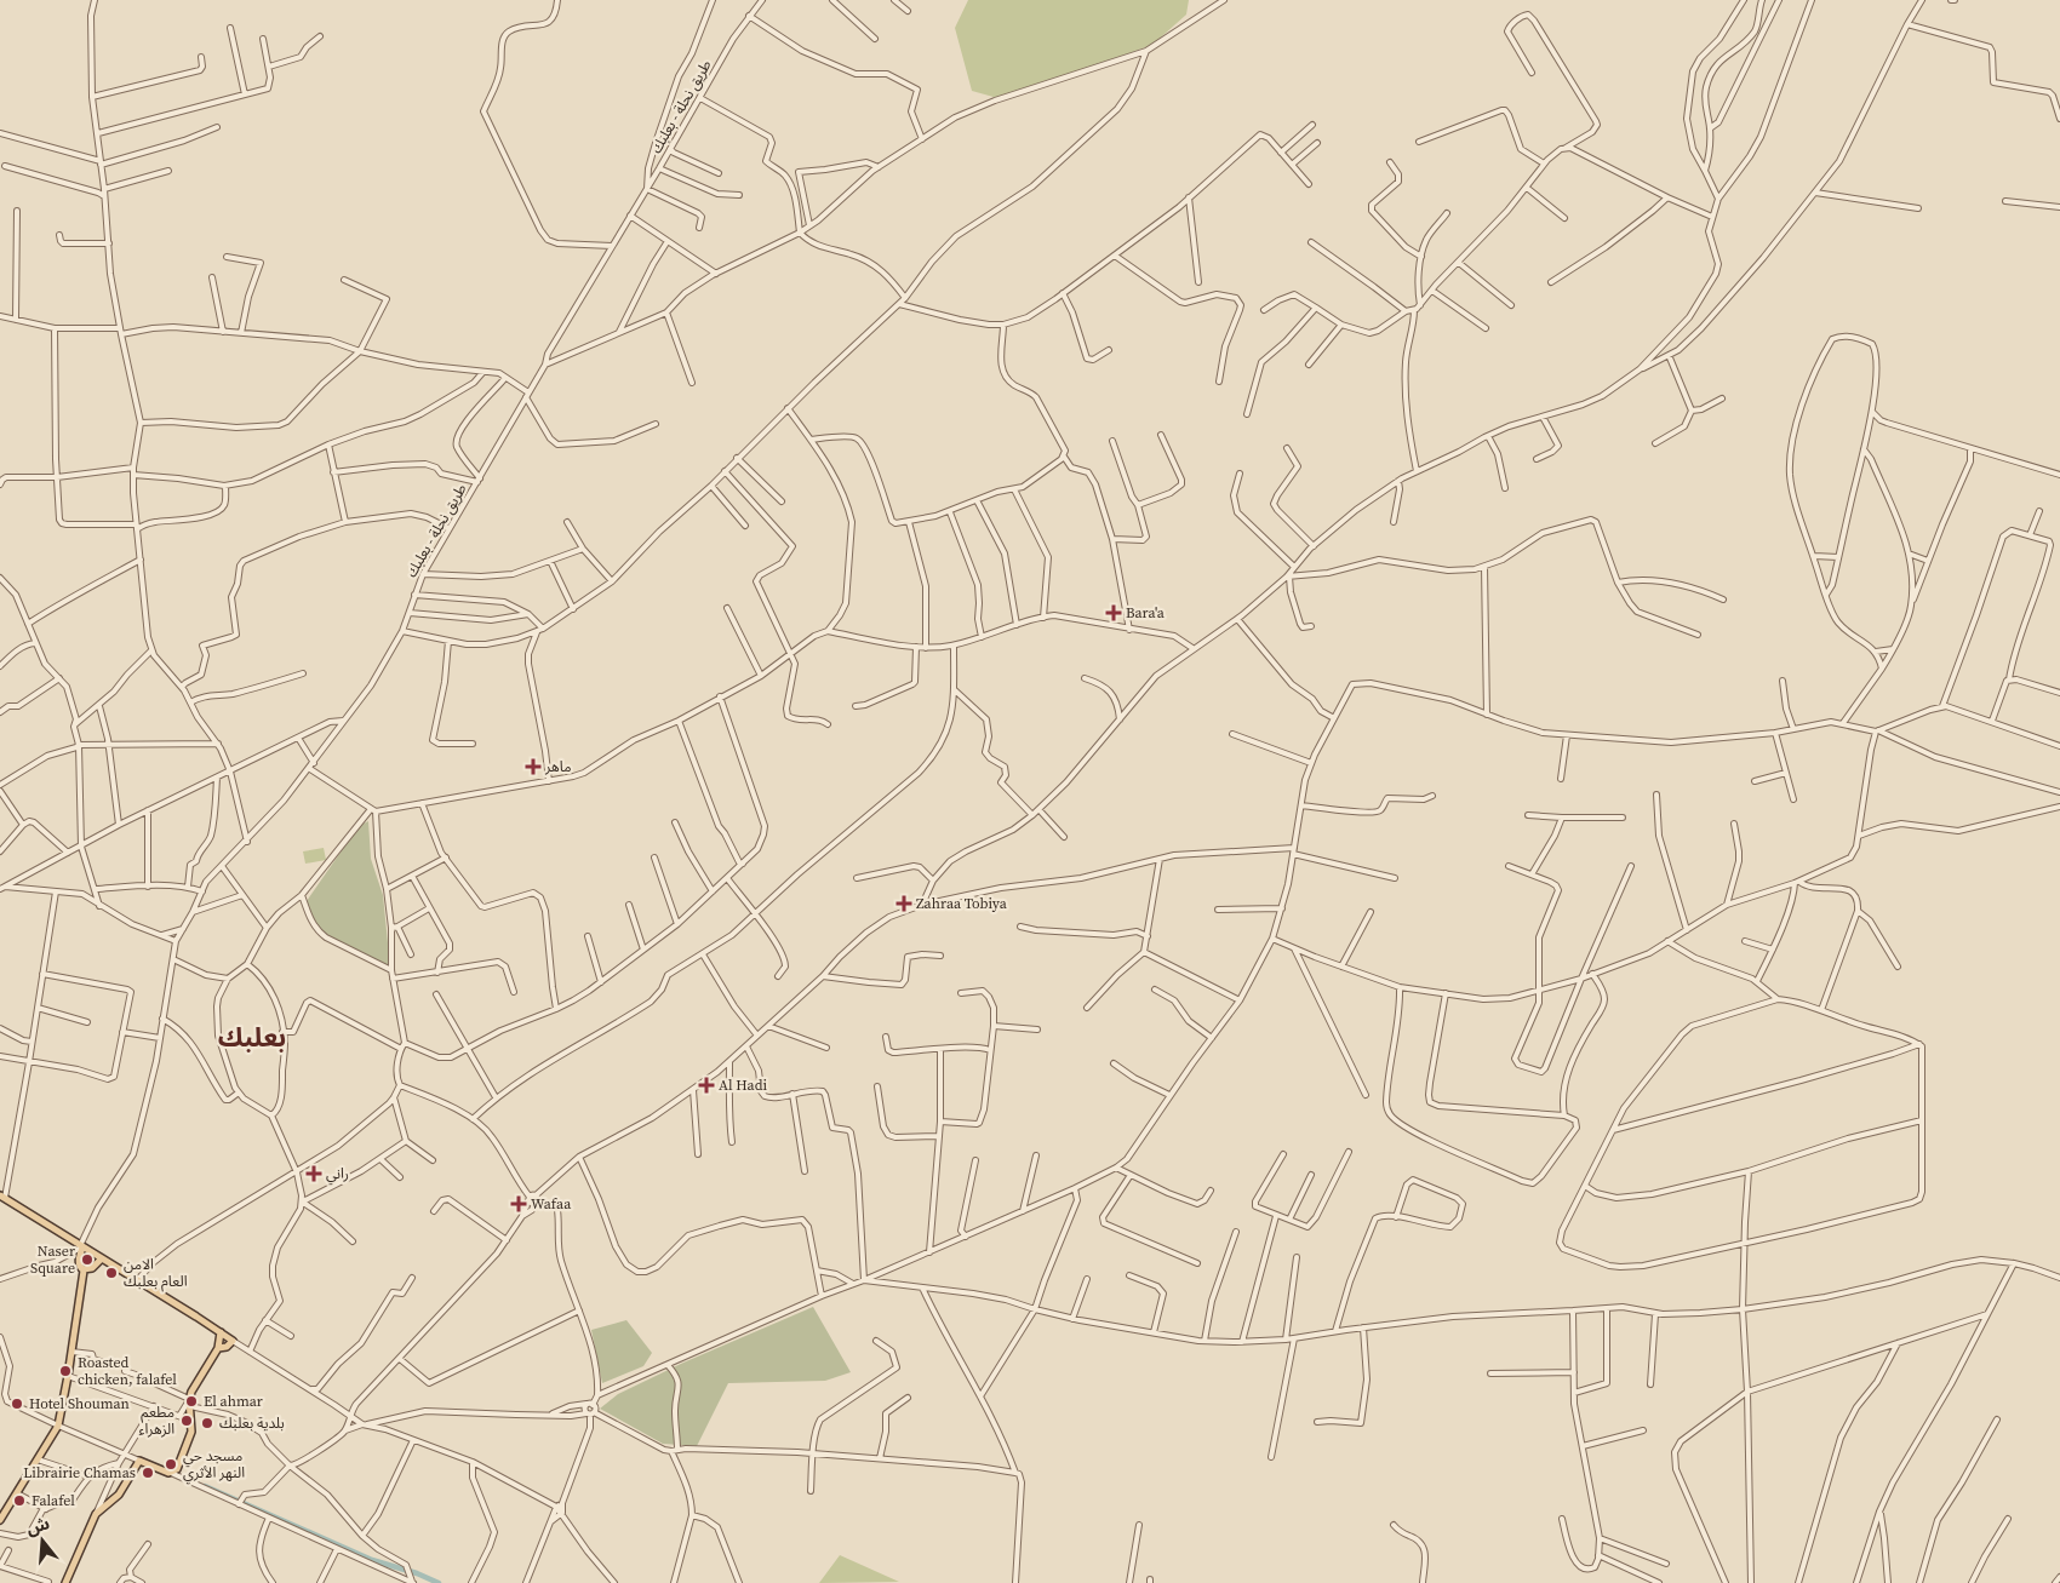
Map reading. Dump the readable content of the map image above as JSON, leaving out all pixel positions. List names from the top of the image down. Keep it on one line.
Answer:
{"streets":{"street":["طريق نحلة - بعلبك"]},"districts":["بعلبك"],"places":{"health":["Bara'a","ماهر","Zahraa Tobiya","Al Hadi","راني","Wafaa"],"other":["Naser Square","الامن العام بعلبك","Roasted chicken, falafel","El ahmar","Hotel Shouman","مطعم الزهراء","بلدية بعلبك","مسجد حي النهر الأثري","Librairie Chamas","Falafel"]},"north":"top"}
